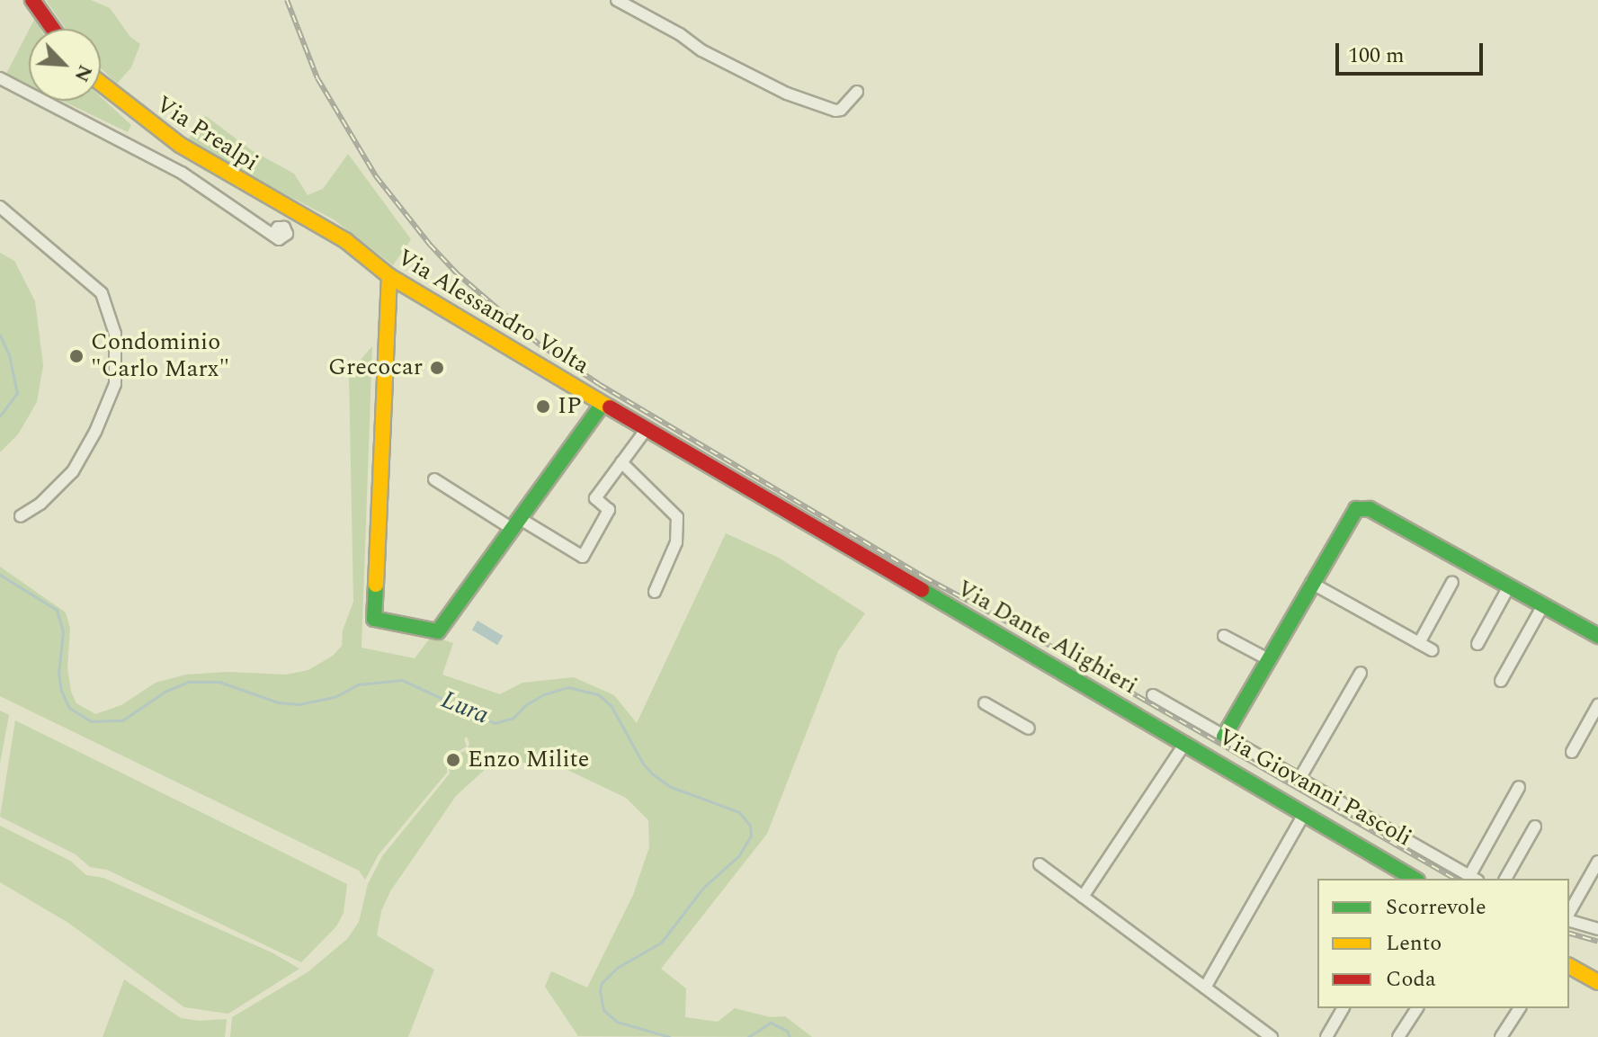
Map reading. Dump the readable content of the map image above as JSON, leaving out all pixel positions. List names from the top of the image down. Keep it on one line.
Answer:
{"streets":{"street":["Via Prealpi","Via Alessandro Volta","Via Dante Alighieri","Via Giovanni Pascoli"]},"crossings":[["Via Prealpi","Via Alessandro Volta"],["Via Alessandro Volta","Via Dante Alighieri"]],"water":["Lura"],"places":["Condominio \"Carlo Marx\"","Grecocar","IP","Enzo Milite"],"legend":["Scorrevole","Lento","Coda"],"scale_bar":"100 m","north":"bottom right"}
